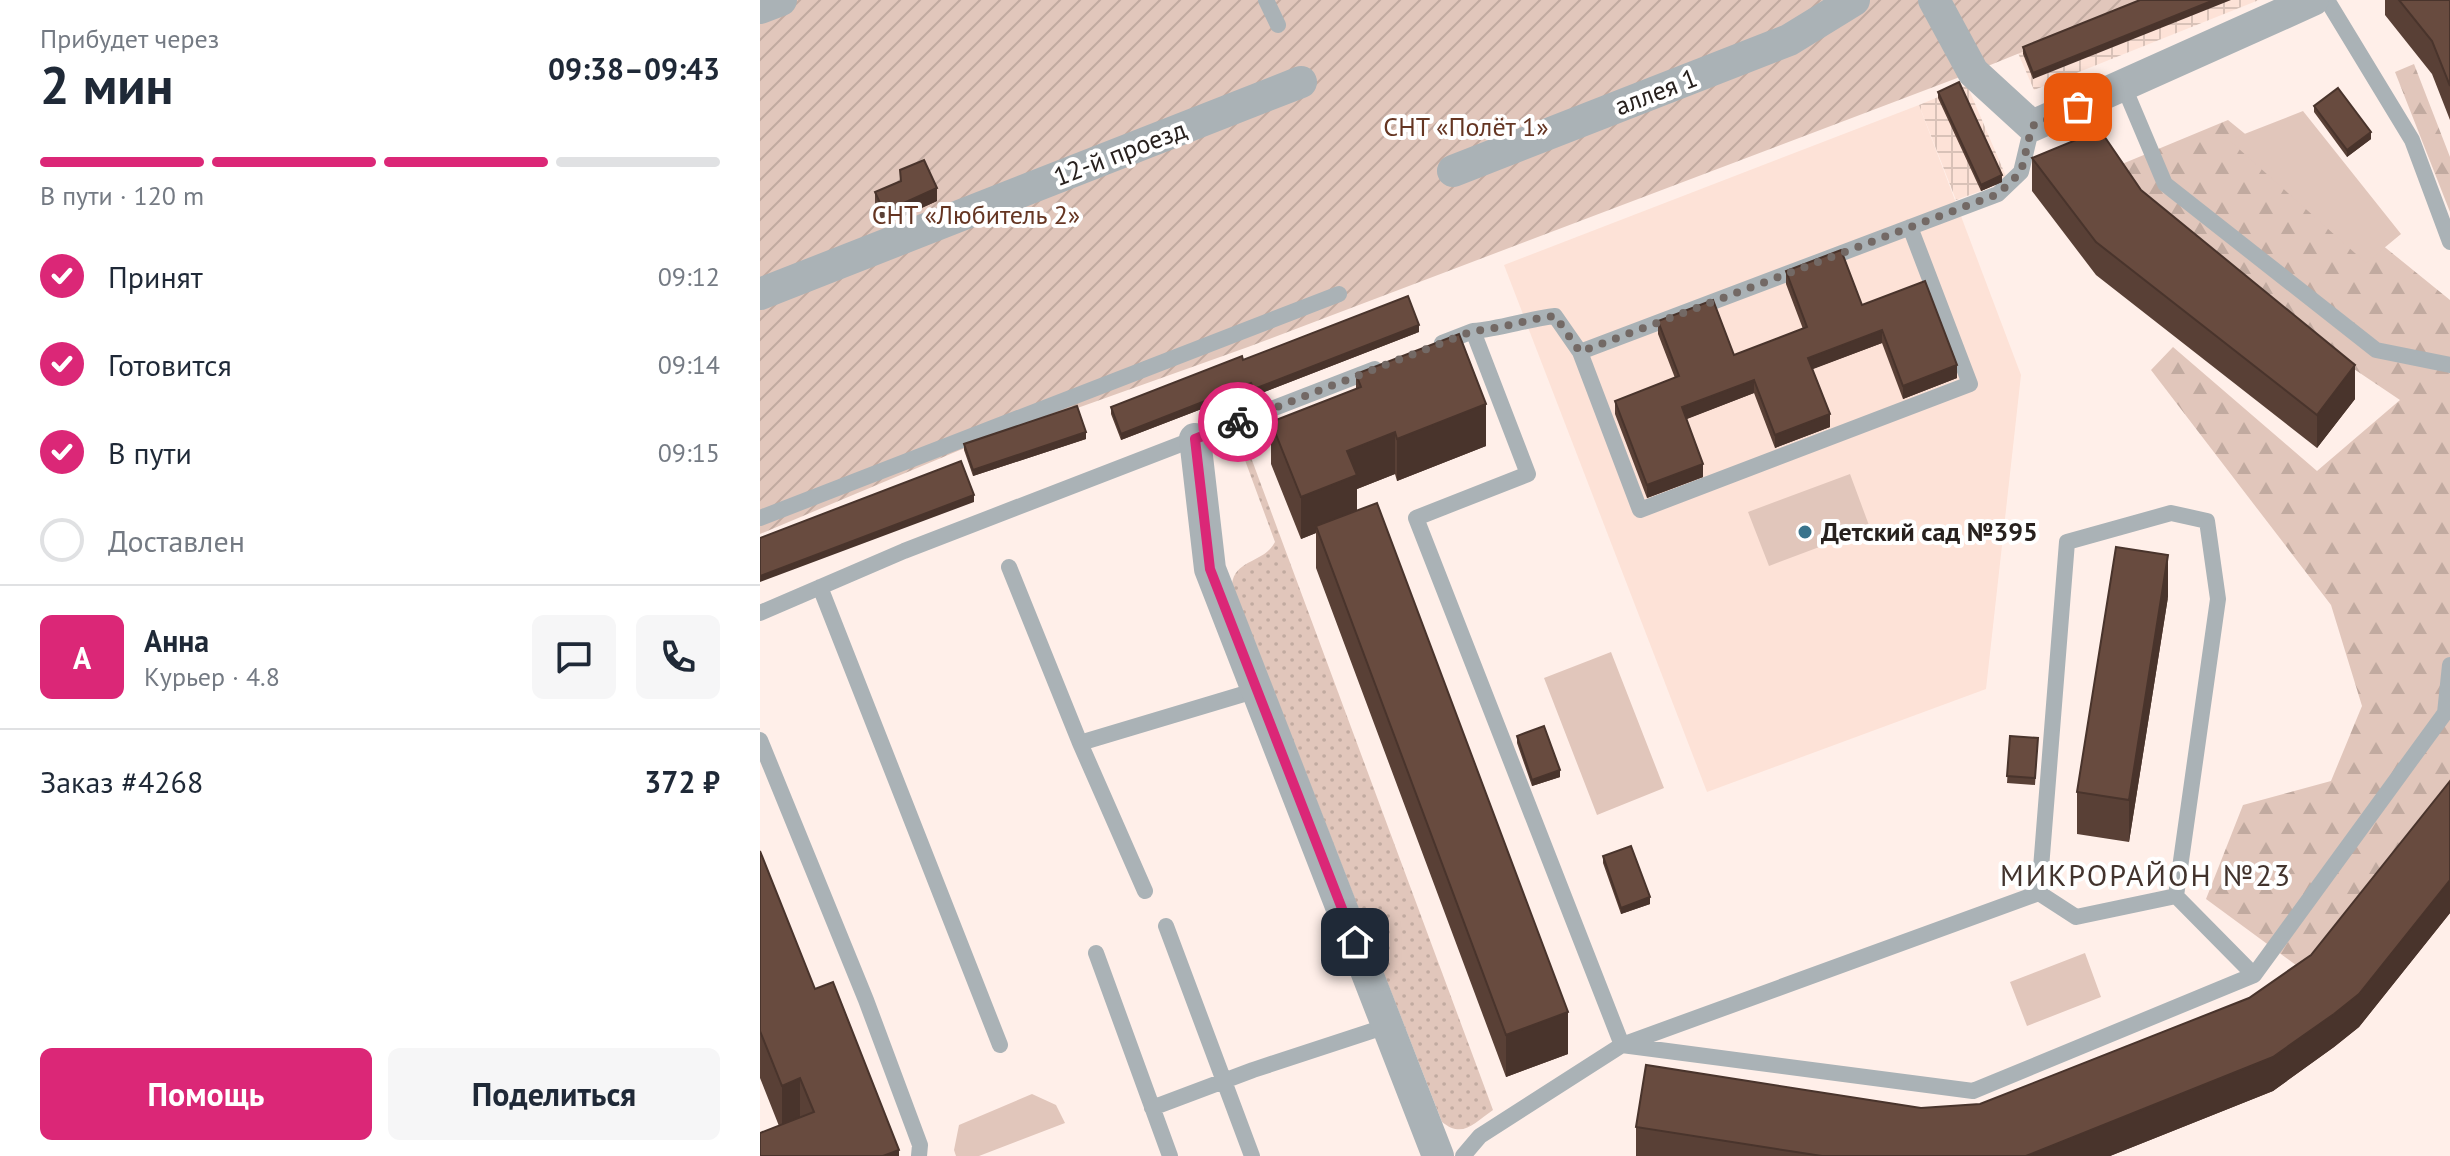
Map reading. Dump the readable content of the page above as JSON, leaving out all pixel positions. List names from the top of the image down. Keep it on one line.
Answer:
{"streets":{"street":["аллея 1","12-й проезд"]},"districts":["МИКРОРАЙОН №23"],"parks":["СНТ «Полёт 1»","СНТ «Любитель 2»"],"places":["Детский сад №395"],"page":{"heading":["2 мин","Прибудет через","09:38–09:43"],"panel":["Анна","Курьер · 4.8","Заказ #4268","372 ₽"],"bar":"В пути · 120 m","list":[["Принят","09:12"],["Готовится","09:14"],["В пути","09:15"],"Доставлен"],"round":"А","buttons":["Помощь","Поделиться"]}}
